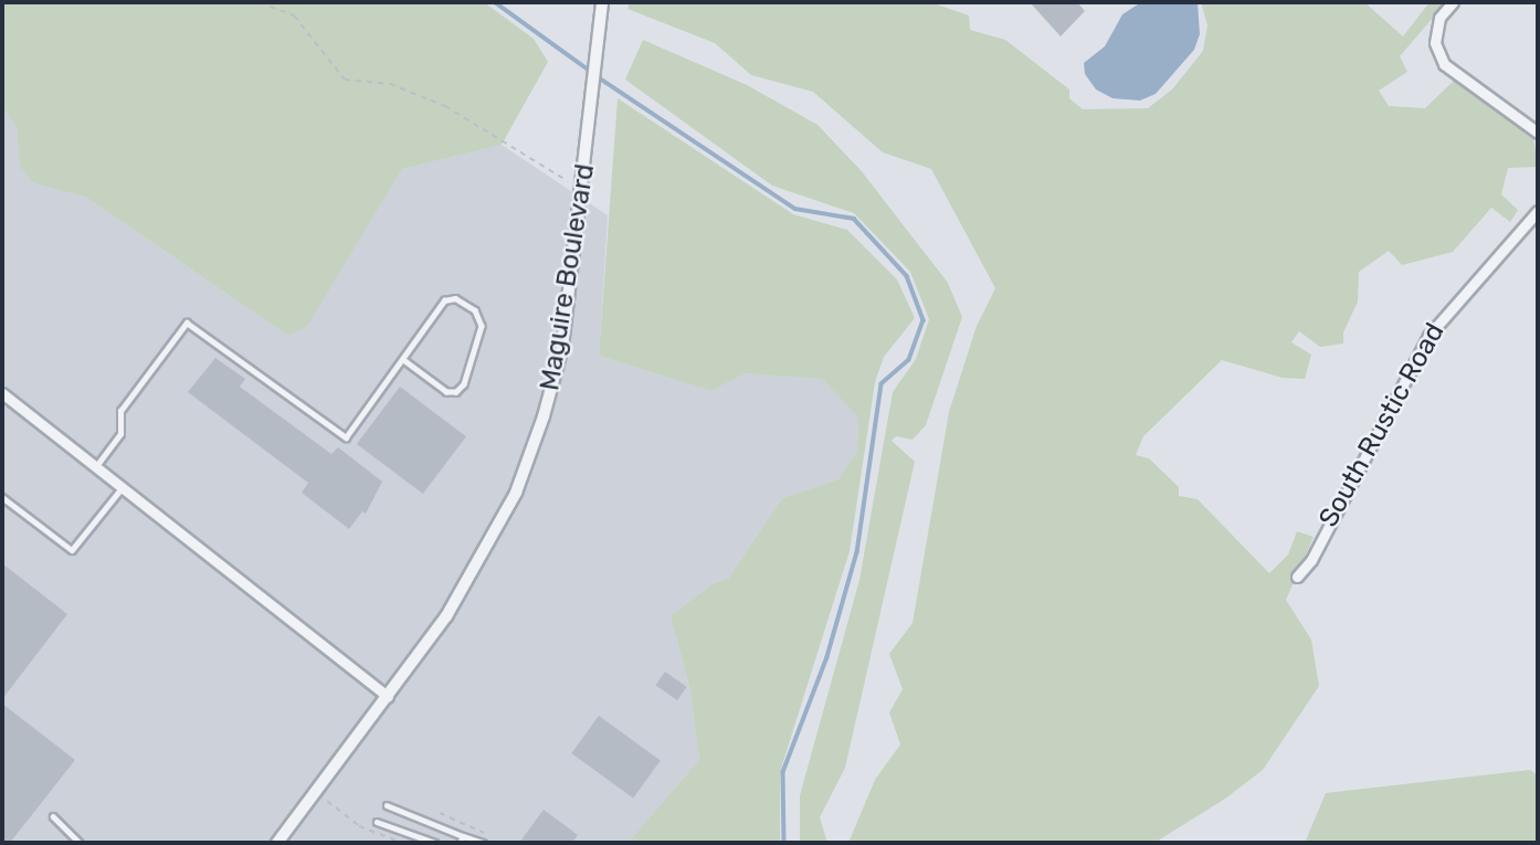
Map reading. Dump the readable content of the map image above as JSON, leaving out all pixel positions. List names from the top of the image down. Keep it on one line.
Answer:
{"streets":{"street":["Maguire Boulevard","South Rustic Road"]}}
